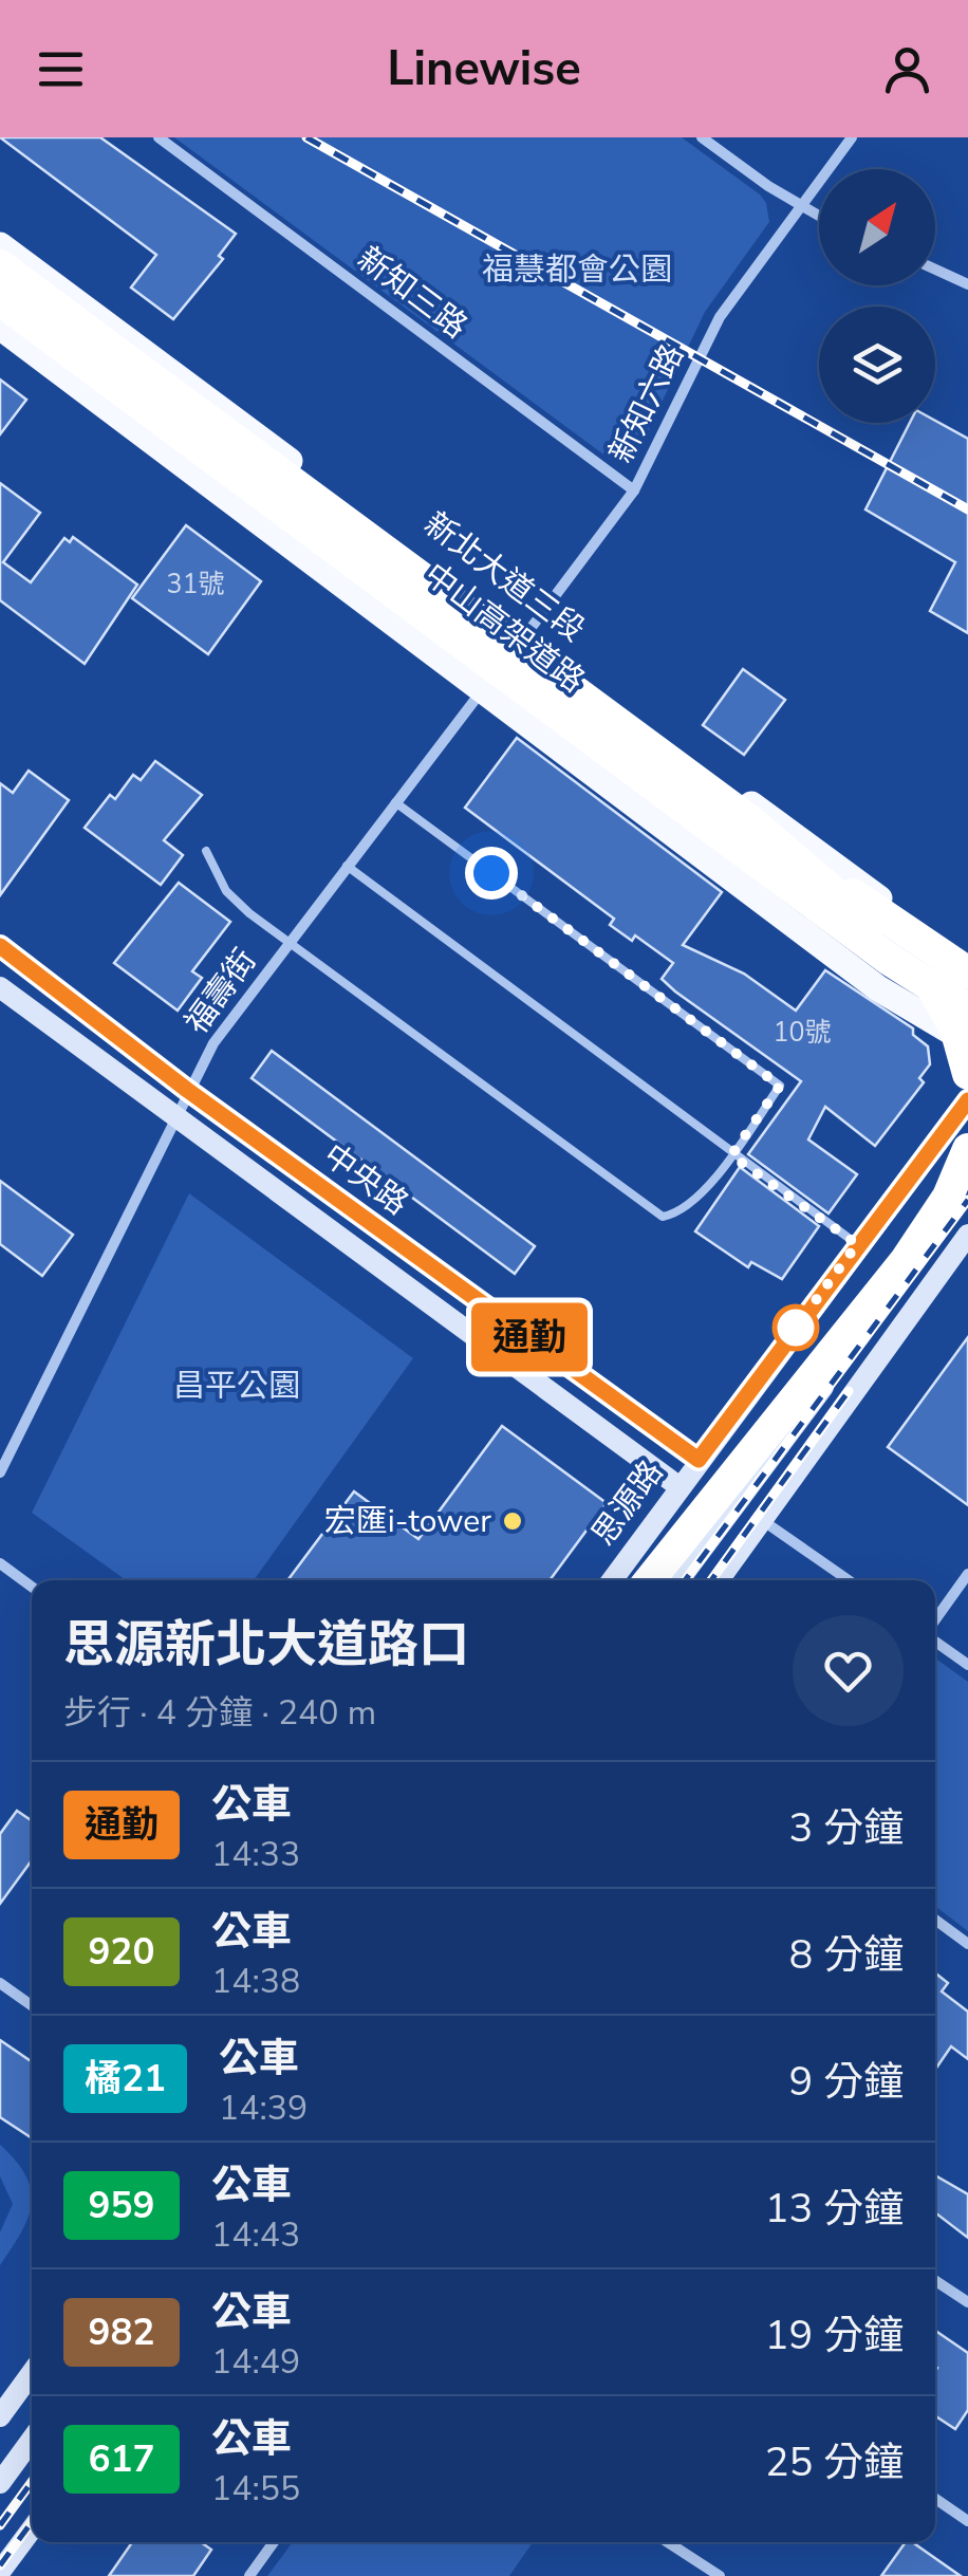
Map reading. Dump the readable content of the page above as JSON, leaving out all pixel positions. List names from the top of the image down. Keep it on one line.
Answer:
{"streets":{"highway":["中山高架道路"],"main road":["新北大道三段","中央路","思源路"],"street":["新知三路","新知六路","福壽街"]},"crossings":[["新知三路","新知六路"],["新知六路","新北大道三段"],["新知六路","福壽街"],["新北大道三段","中山高架道路"],["福壽街","中央路"],["中央路","思源路"]],"parks":["福慧都會公園","昌平公園"],"places":["宏匯i-tower"],"lines":["bus line 通勤"],"house_numbers":["31號","10號"],"north":"top right","page":{"header":"Linewise","on_map":"通勤","heading":["思源新北大道路口","步行 · 4 分鐘 · 240 m"],"list":[{"mark":"通勤","name":"公車","note":"14:33","value":"3 分鐘"},{"mark":"920","name":"公車","note":"14:38","value":"8 分鐘"},{"mark":"橘21","name":"公車","note":"14:39","value":"9 分鐘"},{"mark":"959","name":"公車","note":"14:43","value":"13 分鐘"},{"mark":"982","name":"公車","note":"14:49","value":"19 分鐘"},{"mark":"617","name":"公車","note":"14:55","value":"25 分鐘"}]}}
